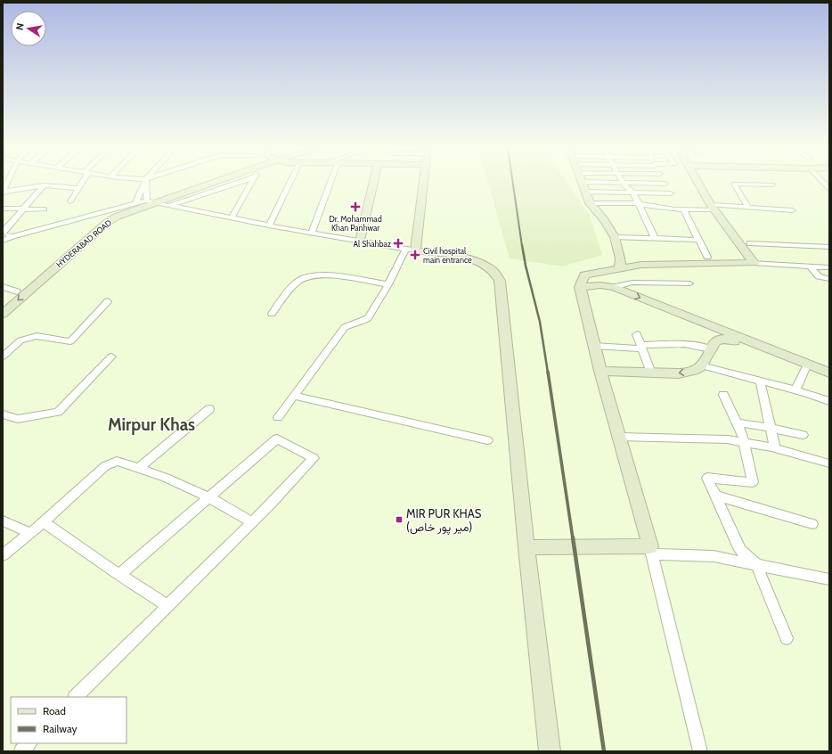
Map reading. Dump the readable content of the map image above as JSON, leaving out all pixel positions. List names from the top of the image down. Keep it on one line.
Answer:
{"streets":{"main road":["HYDERABAD ROAD"]},"districts":["Mirpur Khas"],"places":{"health":["Dr. Mohammad Khan Panhwar","Al Shahbaz","Civil hospital main entrance"],"transit":["MIR PUR KHAS (میر پور خاص)"]},"legend":["Road","Railway"],"north":"left"}
